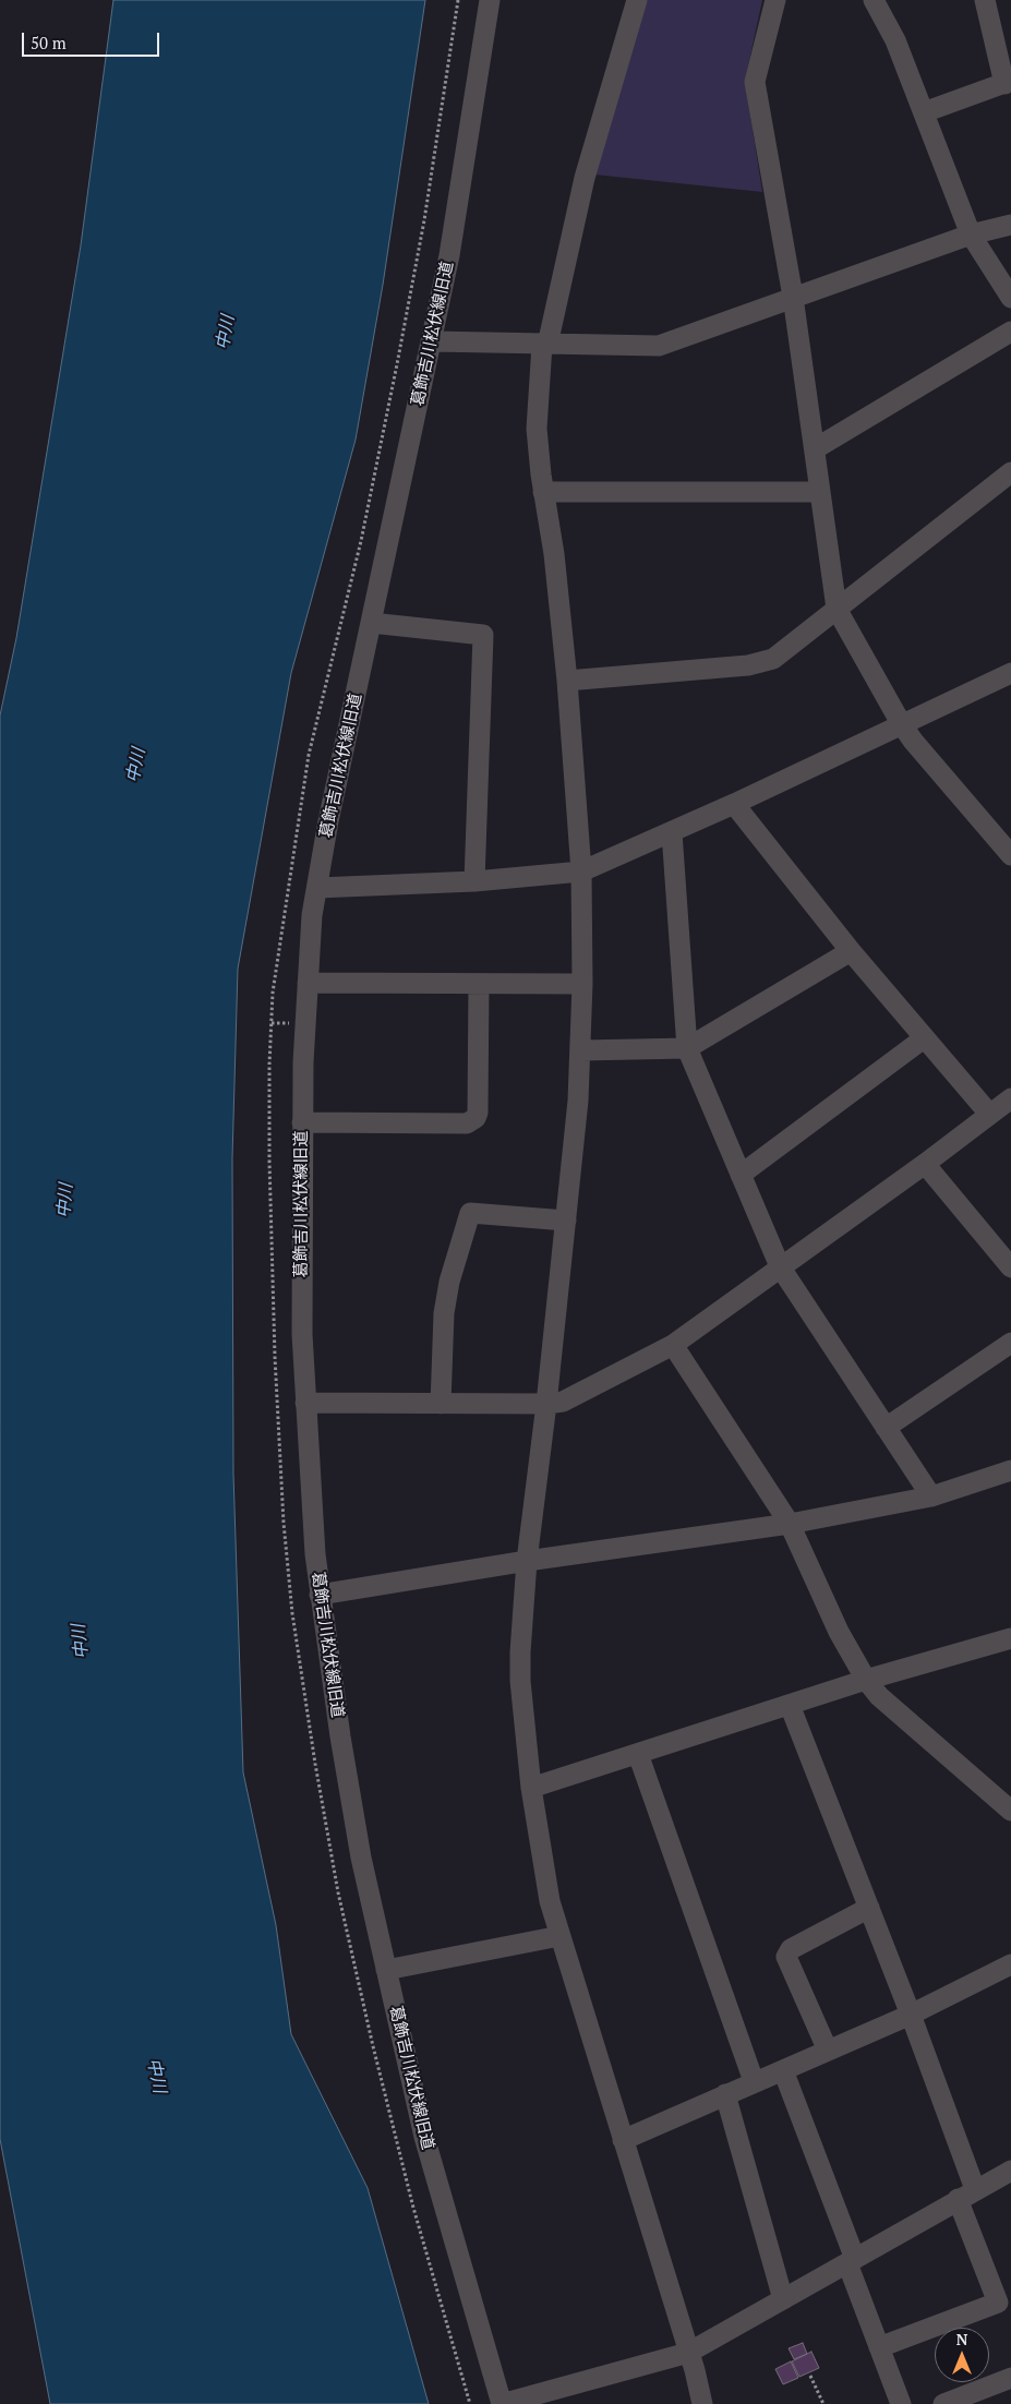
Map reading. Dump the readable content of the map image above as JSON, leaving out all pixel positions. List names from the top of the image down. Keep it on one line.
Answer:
{"streets":{"street":["葛飾吉川松伏線旧道"]},"water":["中川"],"scale_bar":"50 m","north":"top"}
